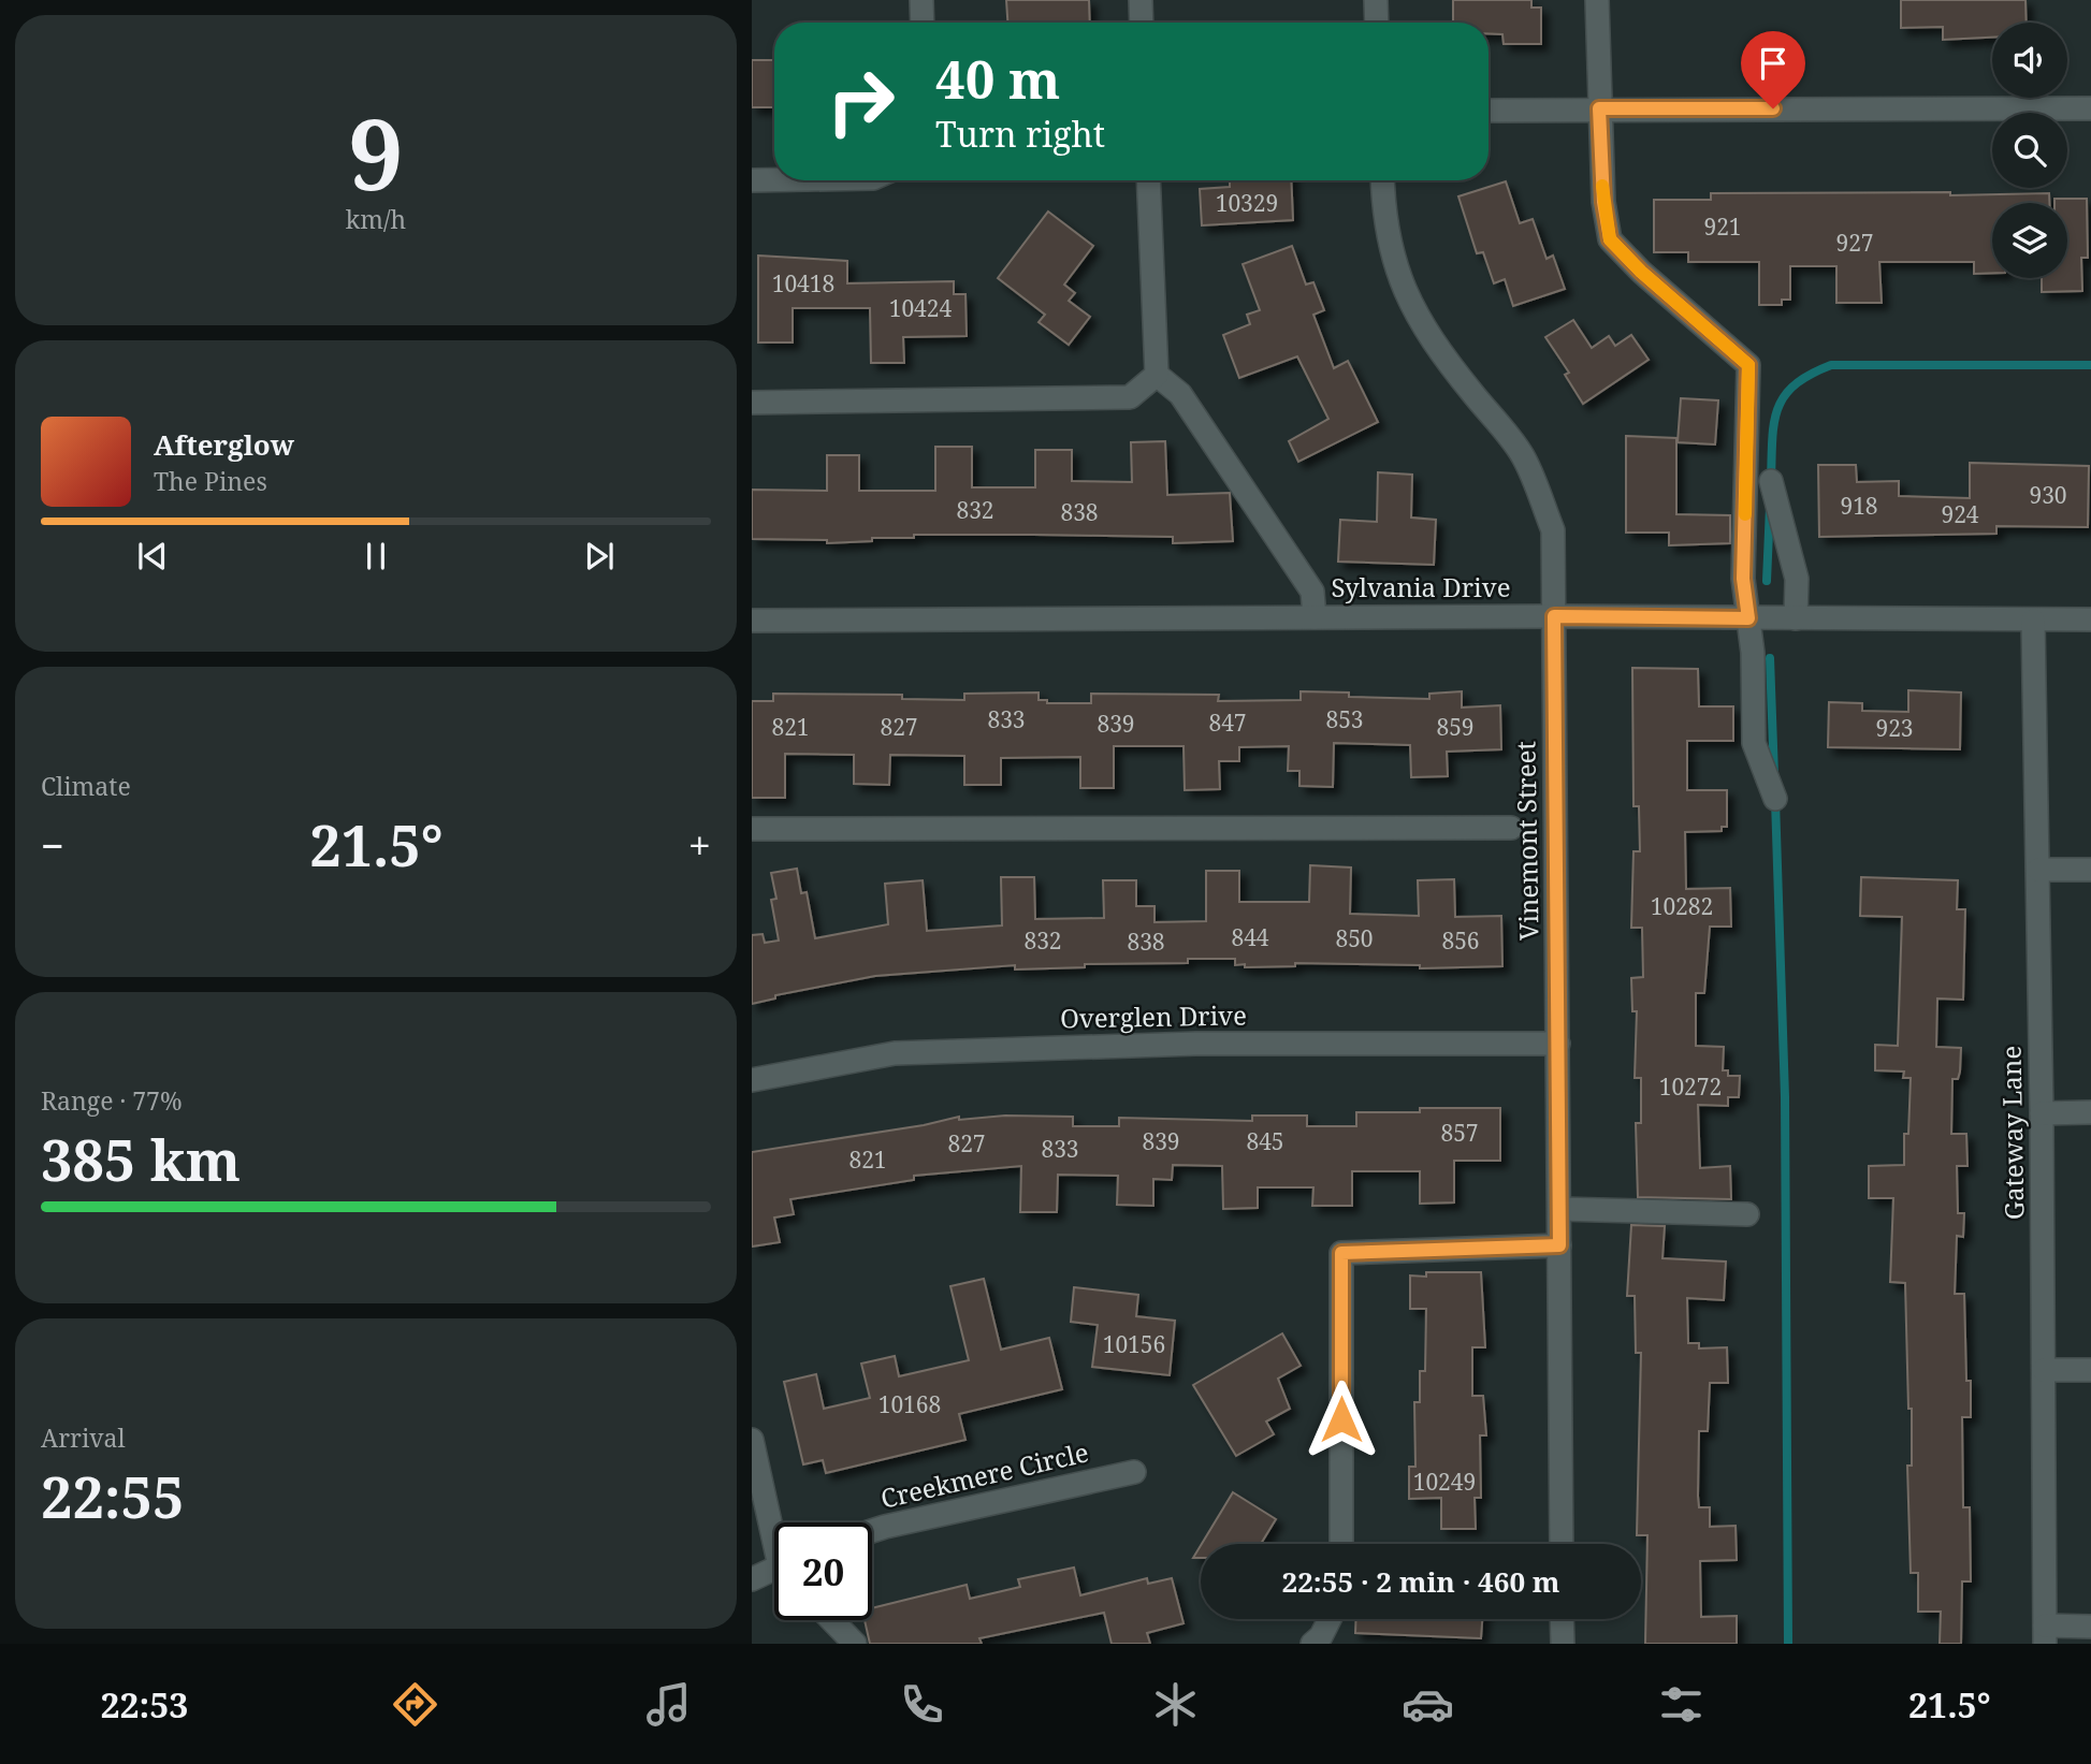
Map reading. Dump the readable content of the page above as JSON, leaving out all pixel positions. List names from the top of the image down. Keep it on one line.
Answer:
{"streets":{"street":["Sylvania Drive","Vinemont Street","Overglen Drive","Gateway Lane","Creekmere Circle"]},"crossings":[["Sylvania Drive","Vinemont Street"],["Sylvania Drive","Gateway Lane"],["Vinemont Street","Overglen Drive"]],"house_numbers":["10329","921","927","10418","10424","930","918","832","838","924","833","853","847","839","821","827","859","923","10282","844","850","832","856","838","10272","857","839","845","827","833","821","10156","10168","10249"],"page":{"tile":[["9","km/h"],"Climate",["Range · 77%","385 km"],["Arrival","22:55"]],"turn":["40 m","Turn right"],"song":["Afterglow","The Pines"],"heat":["−","21.5°","+"],"limit":"20","trip":"22:55 · 2 min · 460 m","tabs":["22:53","21.5°"]}}
